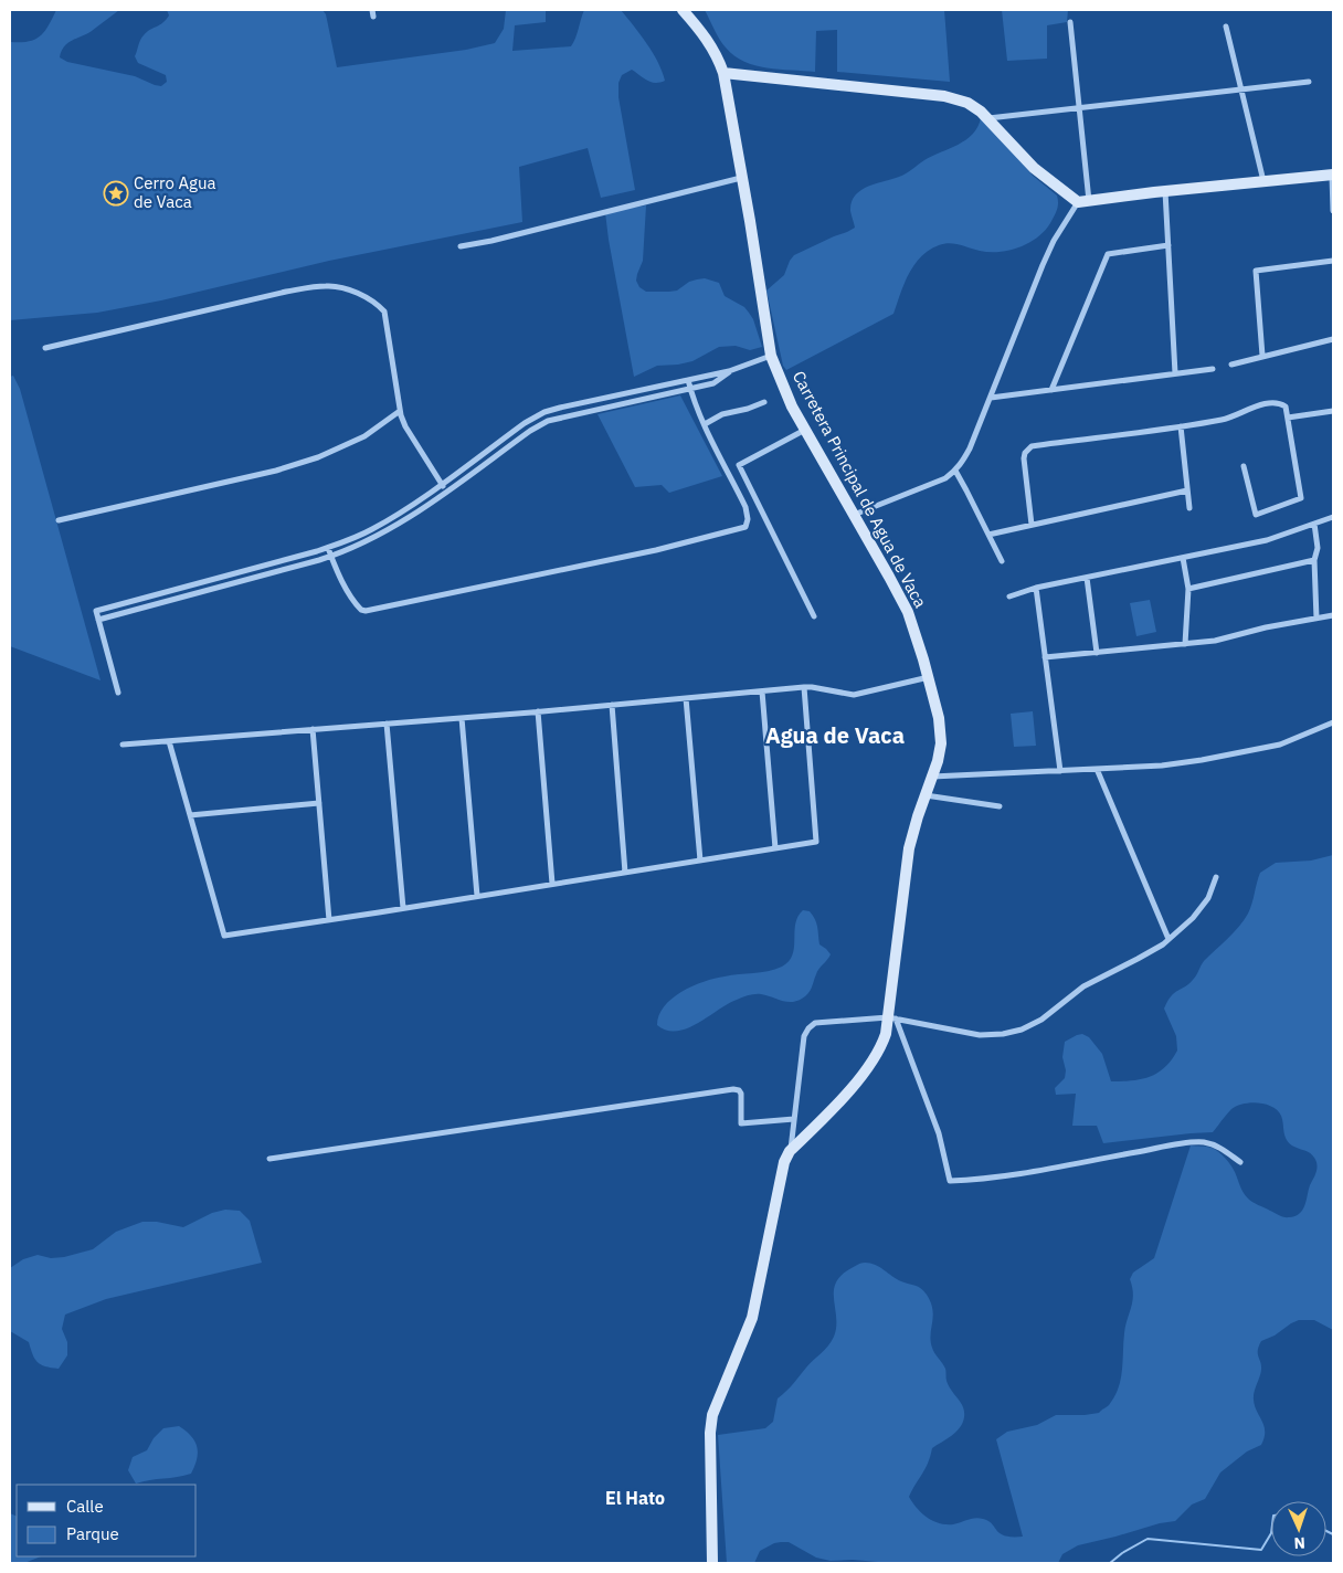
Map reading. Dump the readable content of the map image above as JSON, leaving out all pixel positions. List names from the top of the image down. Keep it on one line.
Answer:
{"streets":{"street":["Carretera Principal de Agua de Vaca"]},"districts":["Agua de Vaca","El Hato"],"places":{"place":["Cerro Agua de Vaca"]},"legend":["Calle","Parque"],"north":"bottom"}
